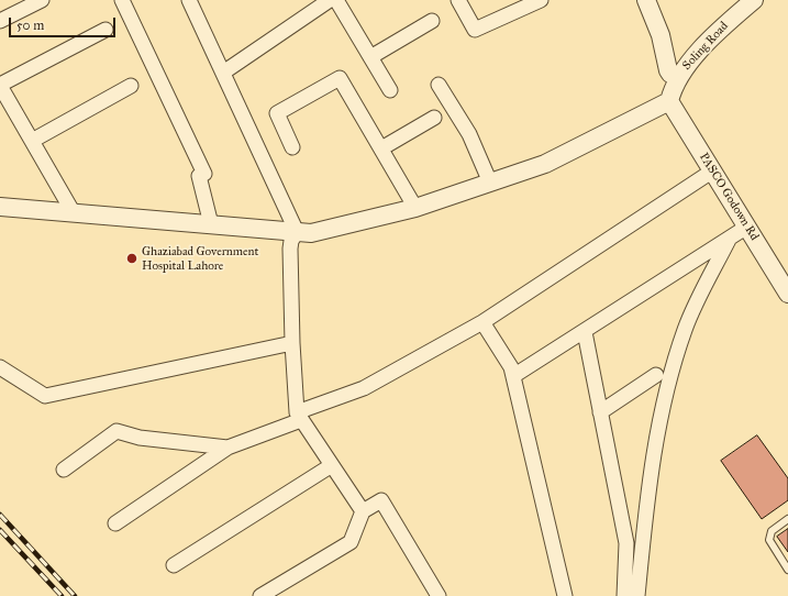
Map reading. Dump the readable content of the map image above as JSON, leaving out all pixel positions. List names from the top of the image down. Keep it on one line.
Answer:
{"streets":{"street":["Soling Road","PASCO Godown Rd"]},"crossings":[["Soling Road","PASCO Godown Rd"]],"places":["Ghaziabad Government Hospital Lahore"],"scale_bar":"50 m"}
